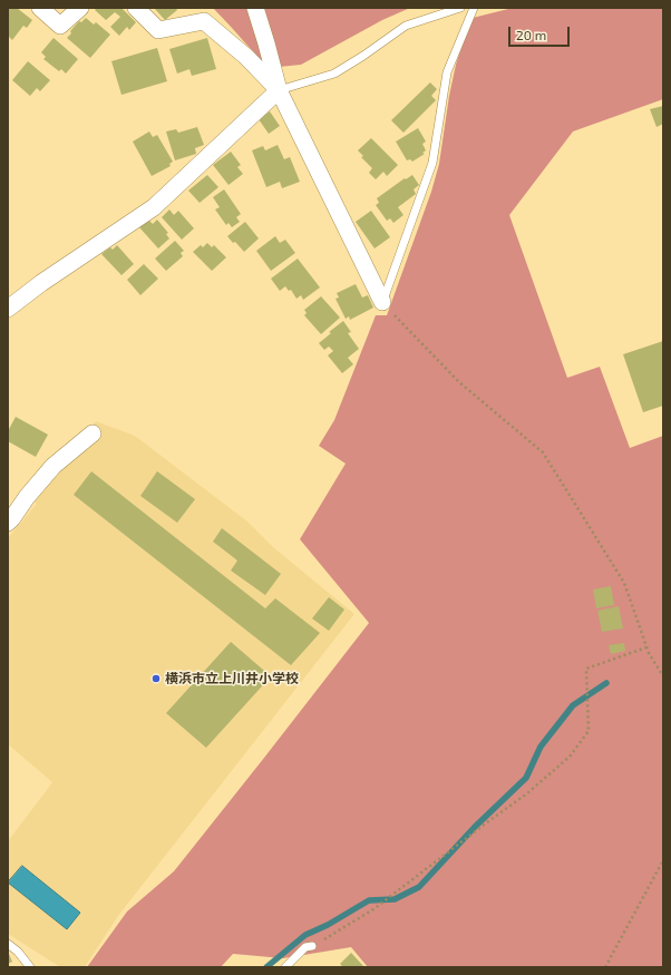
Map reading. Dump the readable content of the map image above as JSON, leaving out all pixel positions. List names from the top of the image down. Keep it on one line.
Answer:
{"places":["横浜市立上川井小学校"],"scale_bar":"20 m"}
